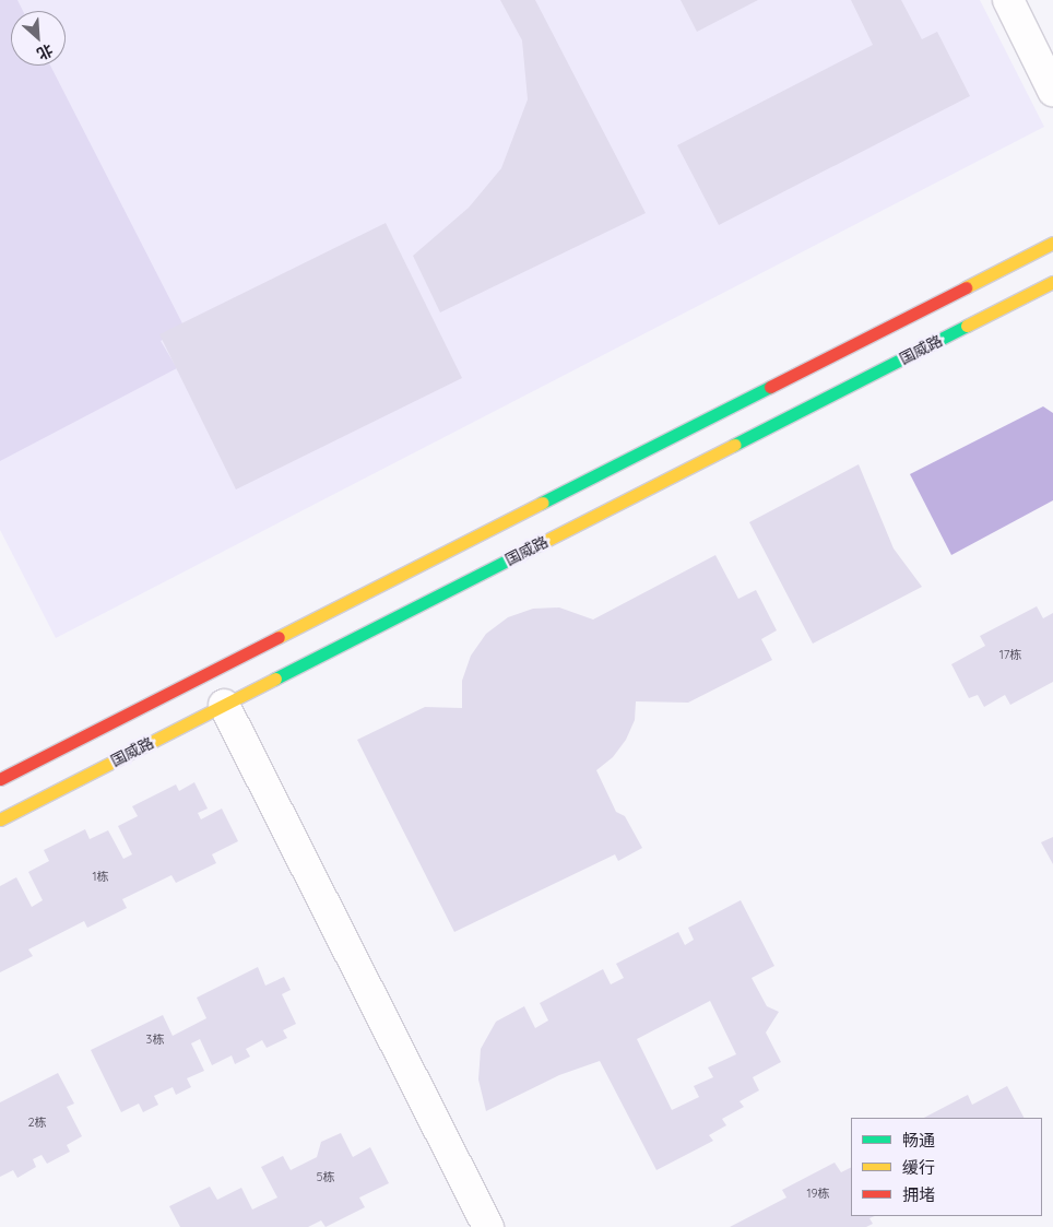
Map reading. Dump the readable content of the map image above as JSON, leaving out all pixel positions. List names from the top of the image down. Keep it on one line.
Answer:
{"streets":{"street":["国威路"]},"house_numbers":["17栋","1栋","3栋","2栋","5栋","19栋"],"legend":["畅通","缓行","拥堵"],"north":"bottom right"}
